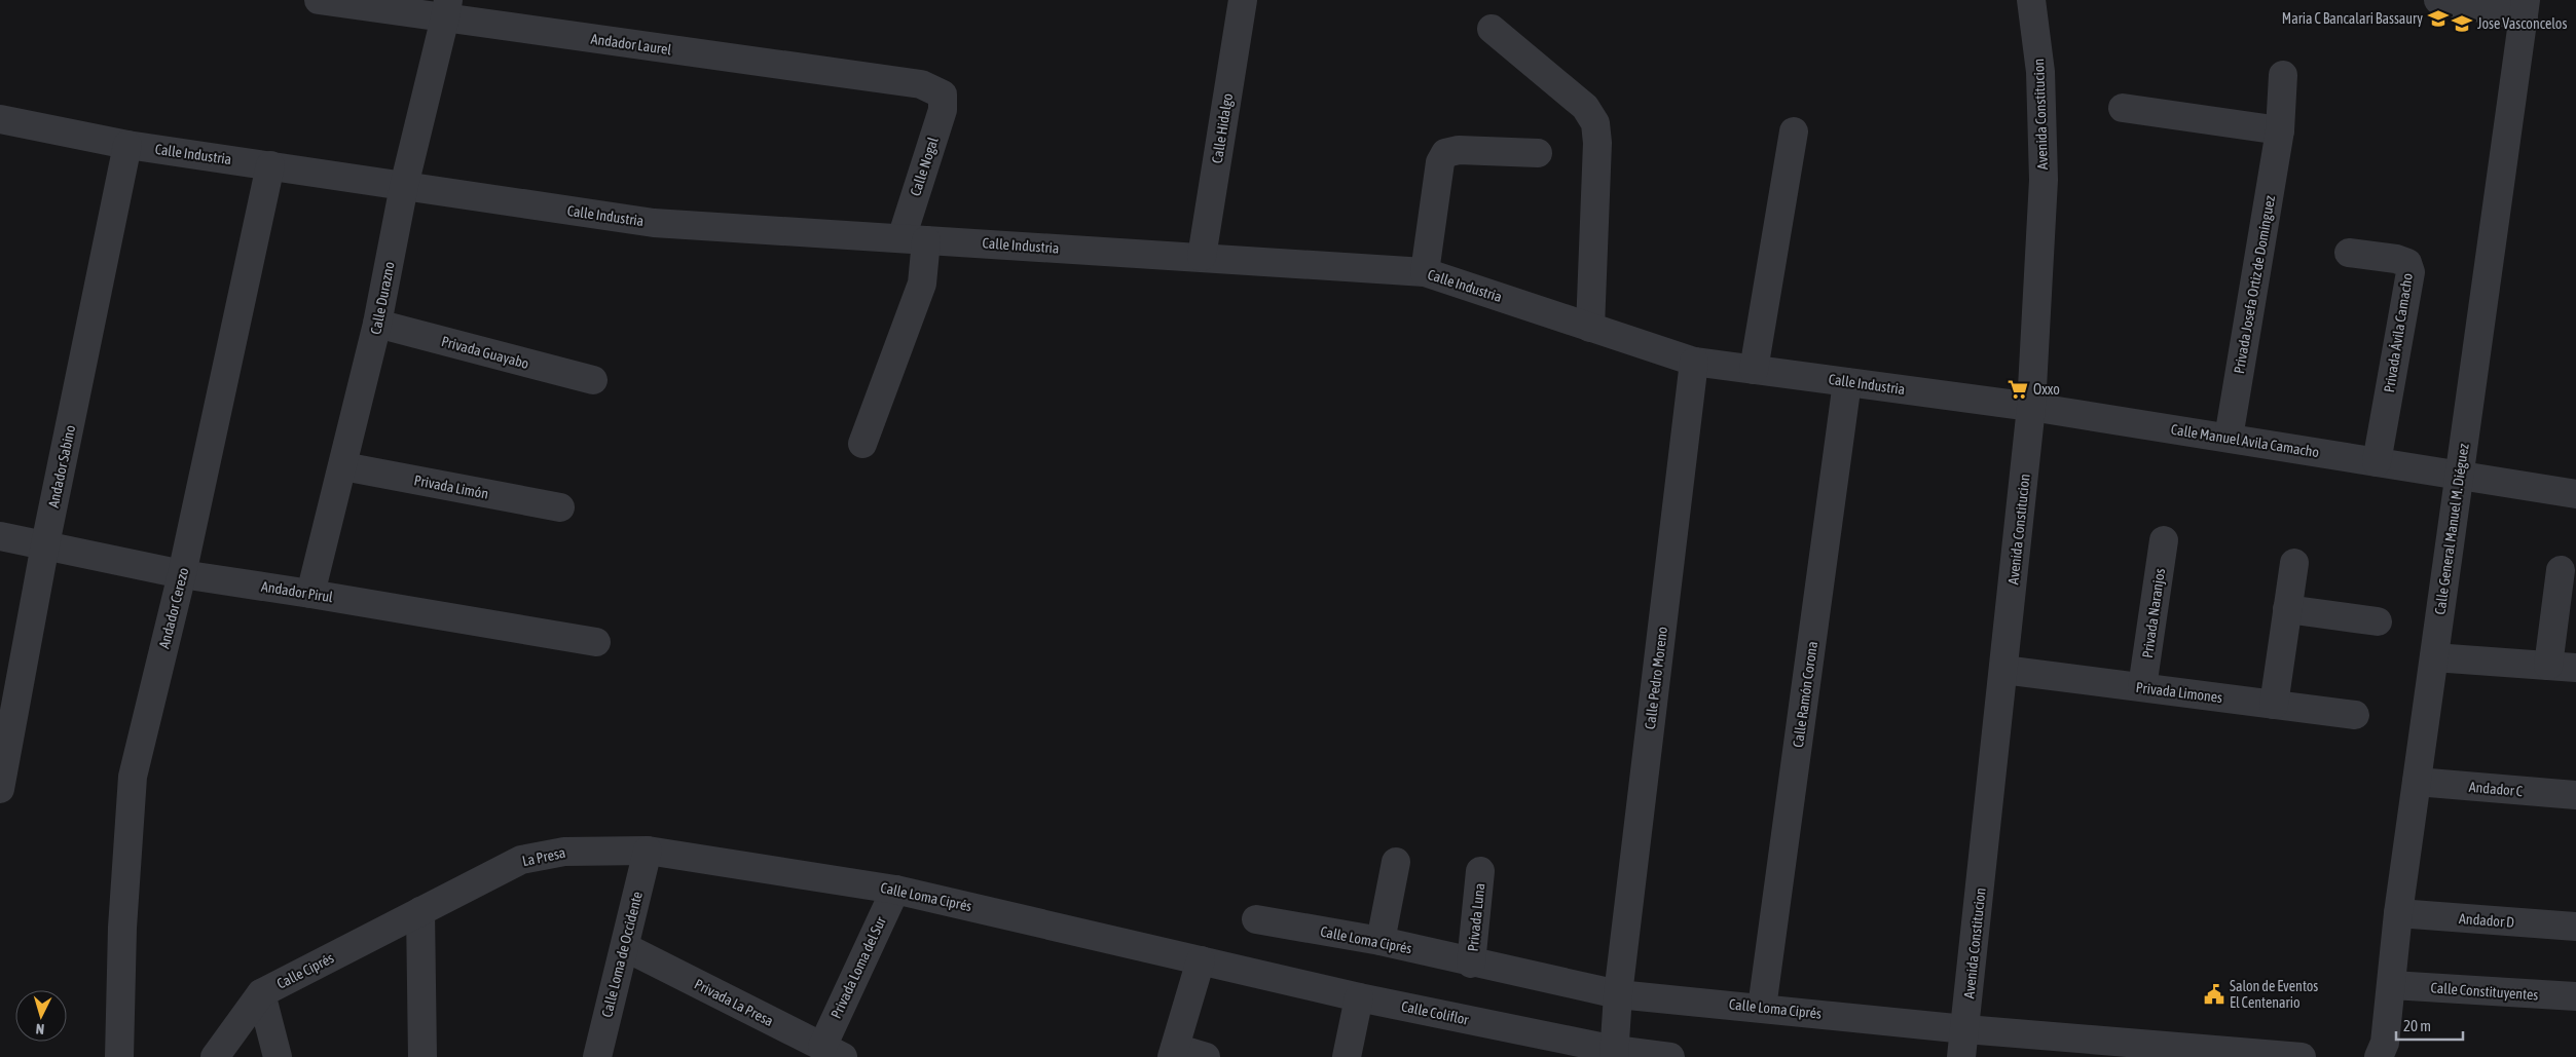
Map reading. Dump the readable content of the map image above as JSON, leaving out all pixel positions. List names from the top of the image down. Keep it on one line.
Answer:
{"streets":{"street":["Andador Laurel","Avenida Constitucion","Calle Hidalgo","Calle Industria","Calle Nogal","Privada Josefa Ortiz de Domínguez","Calle Durazno","Privada Ávila Camacho","Privada Guayabo","Calle Manuel Avila Camacho","Andador Sabino","Privada Limón","Calle General Manuel M. Diéguez","Andador Pirul","Andador Cerezo","Privada Naranjos","Calle Pedro Moreno","Privada Limones","Calle Ramón Corona","Andador C","La Presa","Calle Loma Ciprés","Privada Luna","Andador D","Calle Loma de Occidente","Privada Loma del Sur","Calle Ciprés","Calle Constituyentes","Privada La Presa","Calle Coliflor"]},"crossings":[["Andador Laurel","Calle Nogal"],["Andador Laurel","Calle Durazno"],["Avenida Constitucion","Calle Industria"],["Avenida Constitucion","Calle Manuel Avila Camacho"],["Avenida Constitucion","Privada Limones"],["Avenida Constitucion","Calle Loma Ciprés"],["Calle Hidalgo","Calle Industria"],["Calle Industria","Calle Nogal"],["Calle Industria","Calle Durazno"],["Calle Industria","Calle Manuel Avila Camacho"],["Calle Industria","Andador Sabino"],["Calle Industria","Andador Cerezo"],["Calle Industria","Calle Pedro Moreno"],["Calle Industria","Calle Ramón Corona"],["Privada Josefa Ortiz de Domínguez","Calle Manuel Avila Camacho"],["Calle Durazno","Privada Guayabo"],["Calle Durazno","Privada Limón"],["Calle Durazno","Andador Pirul"],["Privada Ávila Camacho","Calle Manuel Avila Camacho"],["Calle Manuel Avila Camacho","Calle General Manuel M. Diéguez"],["Andador Sabino","Andador Pirul"],["Calle General Manuel M. Diéguez","Andador C"],["Calle General Manuel M. Diéguez","Andador D"],["Calle General Manuel M. Diéguez","Calle Constituyentes"],["Andador Pirul","Andador Cerezo"],["Privada Naranjos","Privada Limones"],["Calle Pedro Moreno","Calle Loma Ciprés"],["Calle Pedro Moreno","Calle Coliflor"],["Calle Ramón Corona","Calle Loma Ciprés"],["La Presa","Calle Loma Ciprés"],["La Presa","Calle Loma de Occidente"],["La Presa","Calle Ciprés"],["Calle Loma Ciprés","Privada Luna"],["Calle Loma Ciprés","Calle Loma de Occidente"],["Calle Loma Ciprés","Privada Loma del Sur"],["Calle Loma Ciprés","Calle Coliflor"],["Calle Loma de Occidente","Privada La Presa"],["Privada Loma del Sur","Privada La Presa"]],"places":{"school or university":["Maria C Bancalari Bassaury","Jose Vasconcelos"],"supermarket":["Oxxo"],"public building":["Salon de Eventos El Centenario"]},"scale_bar":"20 m","north":"bottom"}
